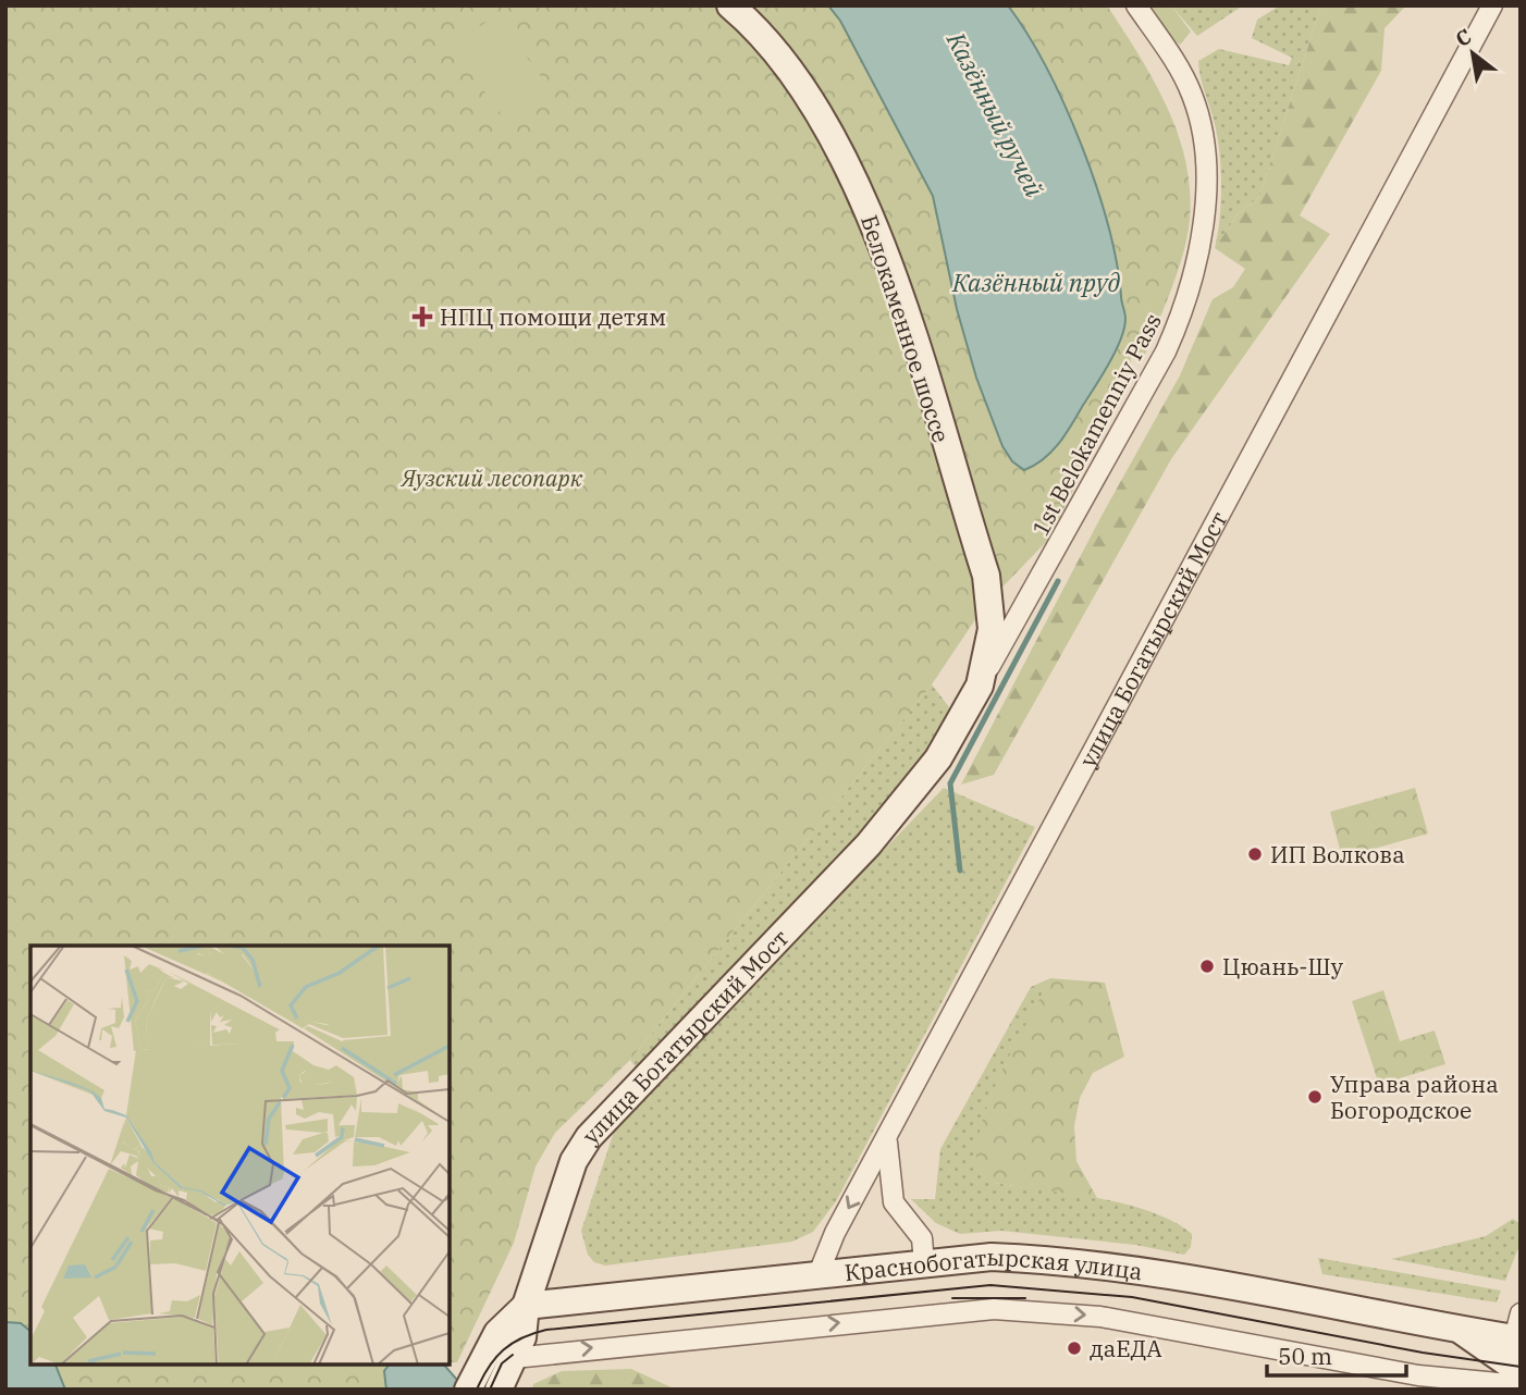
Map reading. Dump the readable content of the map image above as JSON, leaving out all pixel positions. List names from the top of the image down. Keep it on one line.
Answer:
{"streets":{"street":["Белокаменное шоссе","1st Belokamenniy Pass","улица Богатырский Мост","Краснобогатырская улица"]},"crossings":[["Белокаменное шоссе","1st Belokamenniy Pass"],["Белокаменное шоссе","улица Богатырский Мост"],["1st Belokamenniy Pass","улица Богатырский Мост"],["улица Богатырский Мост","Краснобогатырская улица"]],"water":["Казённый ручей","Казённый пруд"],"parks":["Яузский лесопарк"],"places":{"health":["НПЦ помощи детям"],"other":["ИП Волкова","Цюань-Шу","Управа района Богородское","даЕДА"]},"scale_bar":"50 m","north":"top left"}
